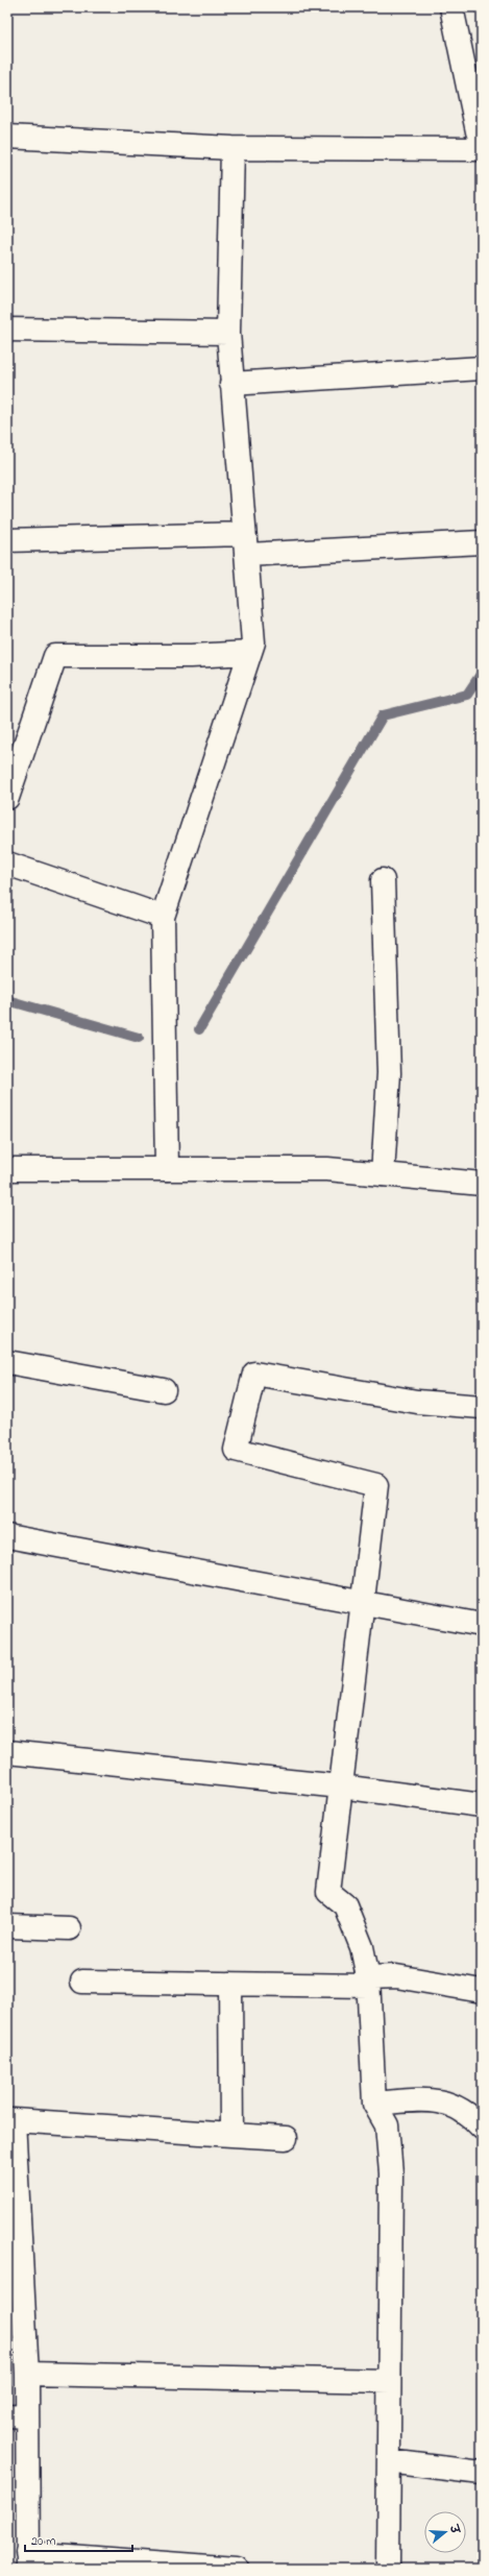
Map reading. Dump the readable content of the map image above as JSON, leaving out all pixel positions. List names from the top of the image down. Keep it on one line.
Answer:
{"scale_bar":"20 m","north":"right"}
